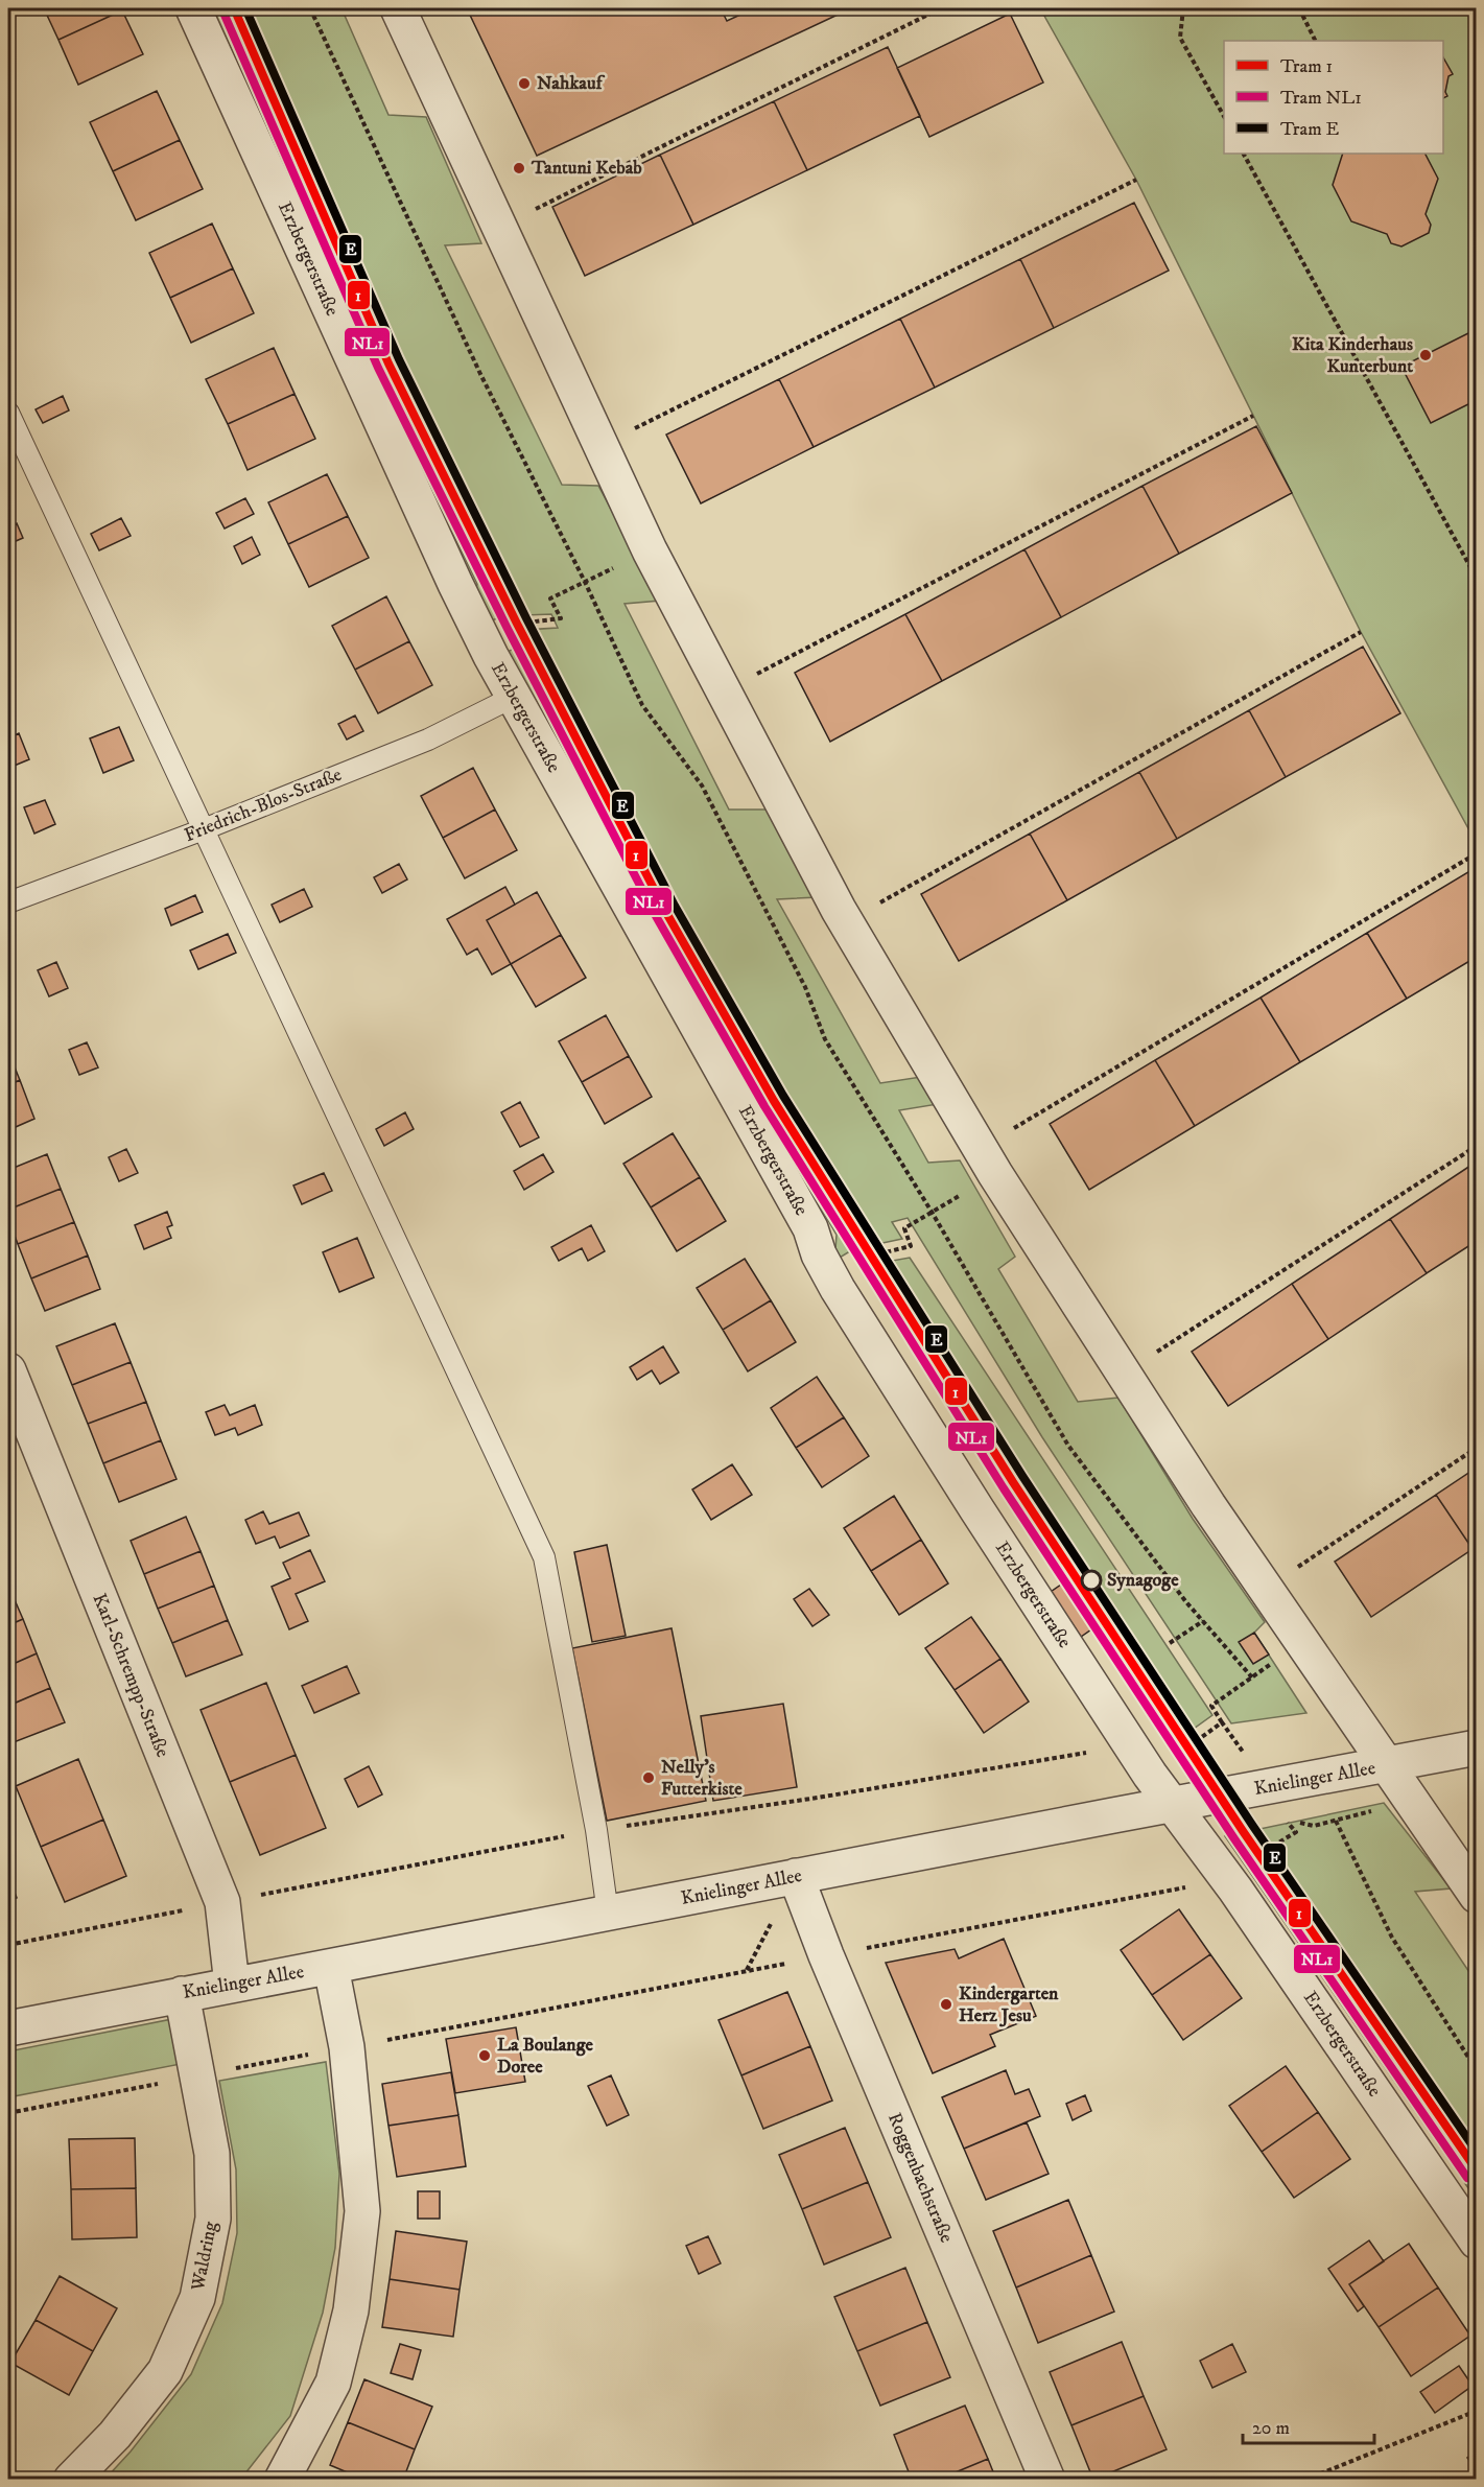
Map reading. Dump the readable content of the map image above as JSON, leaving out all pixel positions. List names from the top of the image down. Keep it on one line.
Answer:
{"streets":{"street":["Erzbergerstraße","Karl-Schrempp-Straße","Knielinger Allee","Roggenbachstraße","Waldring"],"lane":["Friedrich-Blos-Straße"]},"crossings":[["Erzbergerstraße","Friedrich-Blos-Straße"],["Erzbergerstraße","Knielinger Allee"],["Karl-Schrempp-Straße","Knielinger Allee"],["Knielinger Allee","Roggenbachstraße"],["Knielinger Allee","Waldring"]],"places":["Nahkauf","Tantuni Kebab","Kita Kinderhaus Kunterbunt","Synagoge","Nelly's Futterkiste","Kindergarten Herz Jesu","La Boulange Doree"],"lines":["tram line 1","tram line E","tram line NL1"],"legend":["Tram 1","Tram NL1","Tram E"],"scale_bar":"20 m"}
